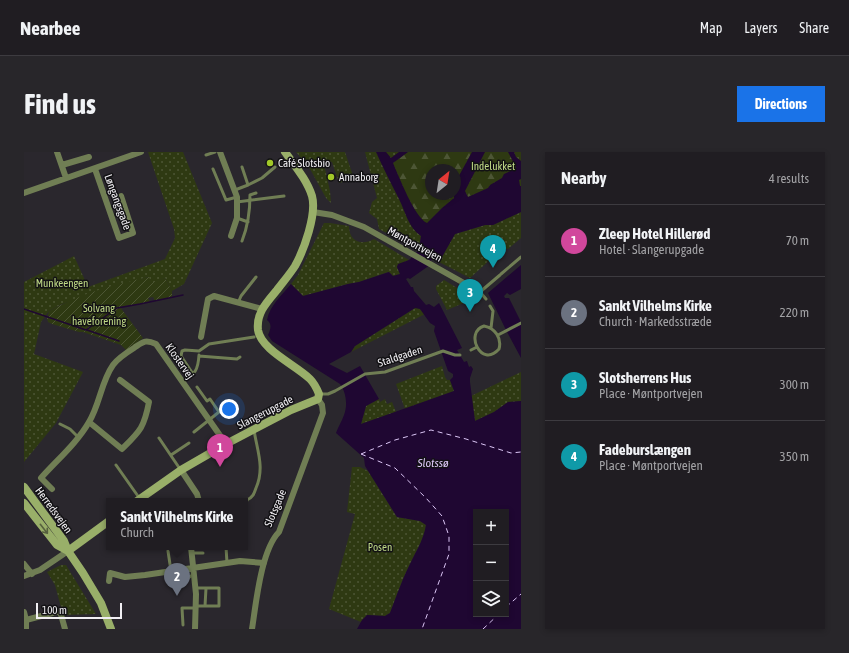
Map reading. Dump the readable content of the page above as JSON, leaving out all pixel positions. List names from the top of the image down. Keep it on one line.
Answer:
{"streets":{"street":["Løngangsgade","Møntportvejen","Klostervej","Slangerupgade","Slotsgade","Herredsvejen"],"lane":["Staldgaden"]},"crossings":[["Møntportvejen","Slotsgade"],["Staldgaden","Slangerupgade"],["Staldgaden","Slotsgade"],["Klostervej","Slangerupgade"],["Slangerupgade","Slotsgade"]],"water":["Slotssø"],"parks":["Indelukket","Munkeengen","Solvang haveforening","Posen"],"places":["Café Slotsbio","Annaborg"],"scale_bar":"100 m","north":"top right","page":{"header":"Nearbee","nav":["Map","Layers","Share"],"buttons":"Directions","title":"Find us","heading":["Nearby","4 results"],"list":[{"mark":"1","name":"Zleep Hotel Hillerød","note":"Hotel · Slangerupgade","value":"70 m"},{"mark":"2","name":"Sankt Vilhelms Kirke","note":"Church · Markedsstræde","value":"220 m"},{"mark":"3","name":"Slotsherrens Hus","note":"Place · Møntportvejen","value":"300 m"},{"mark":"4","name":"Fadeburslængen","note":"Place · Møntportvejen","value":"350 m"}],"pins":["4","3","1","2"],"popup":["Sankt Vilhelms Kirke","Church"],"map_buttons":["+","−"],"scale":"100 m"}}
